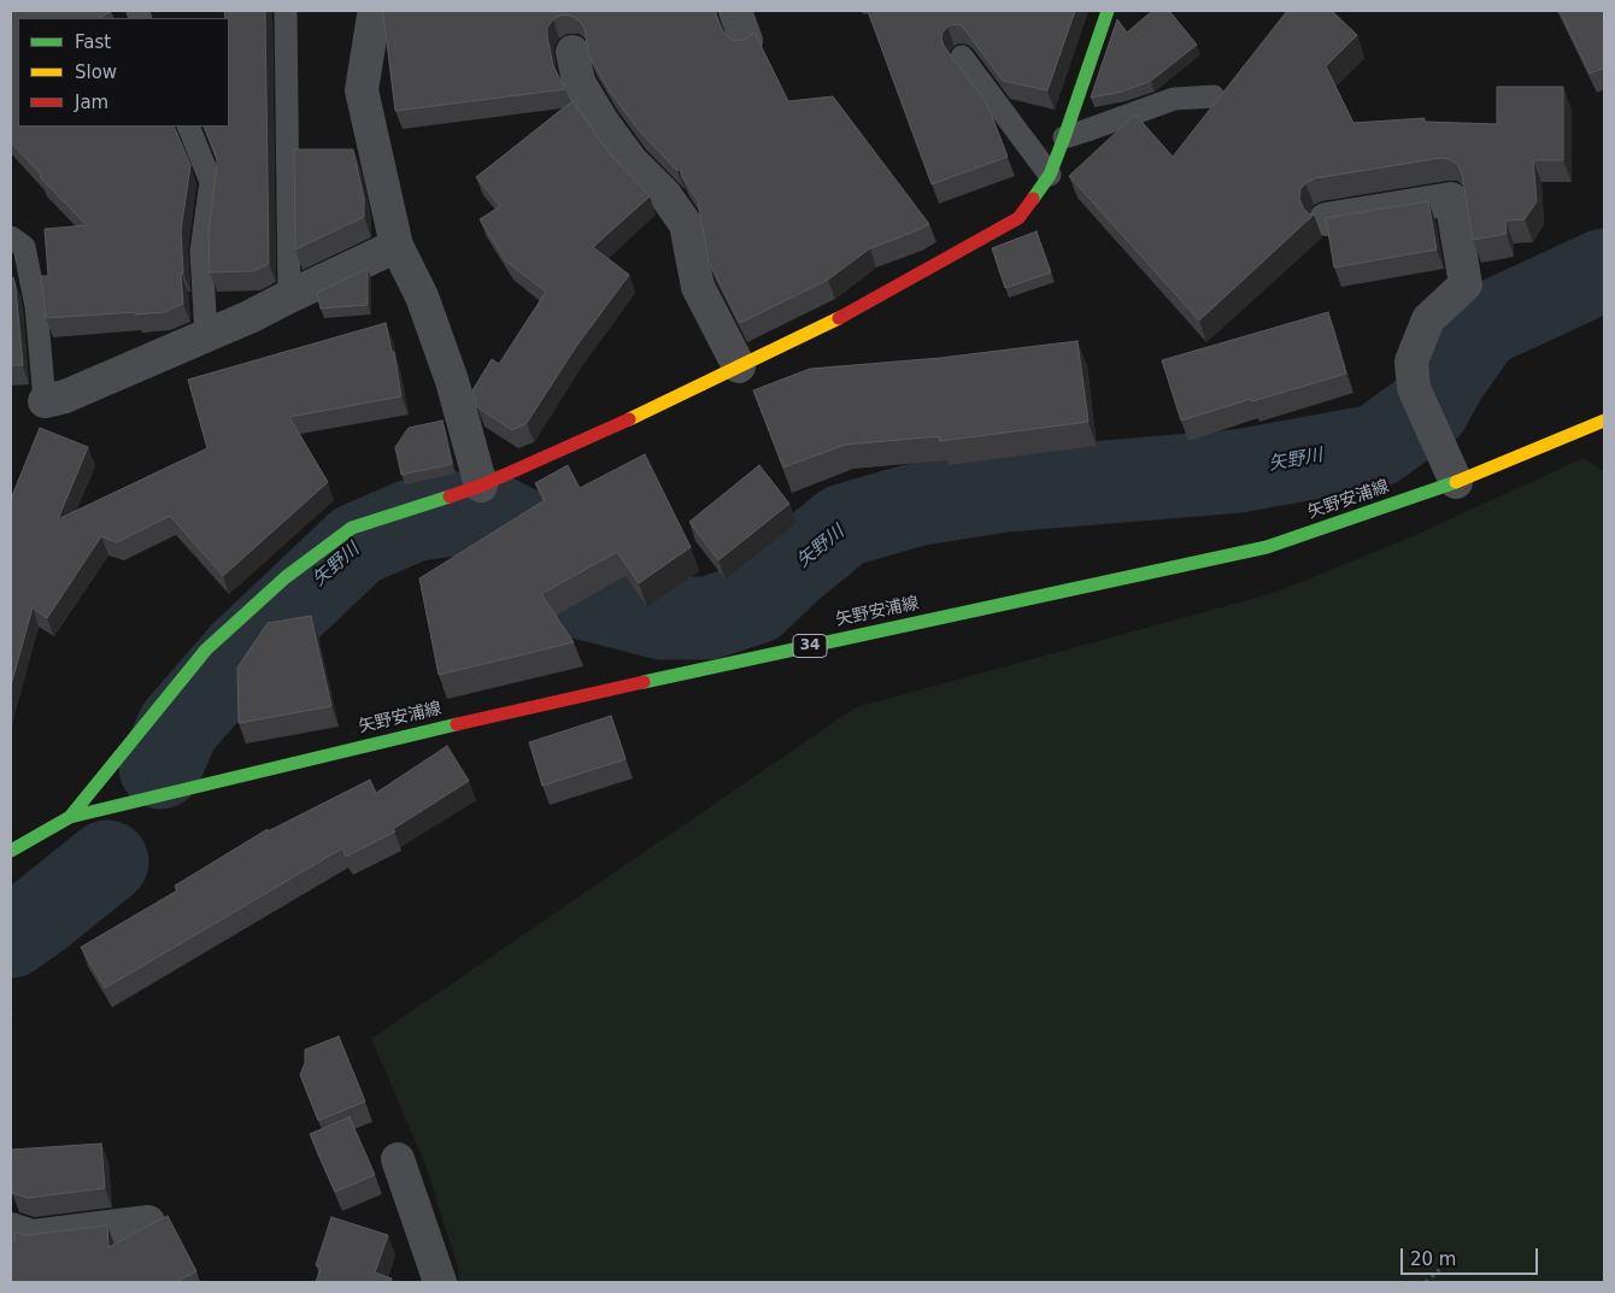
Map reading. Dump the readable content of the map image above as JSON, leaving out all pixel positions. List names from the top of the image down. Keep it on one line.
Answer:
{"streets":{"main road":["矢野安浦線","34"]},"water":["矢野川"],"legend":["Fast","Slow","Jam"],"scale_bar":"20 m"}
